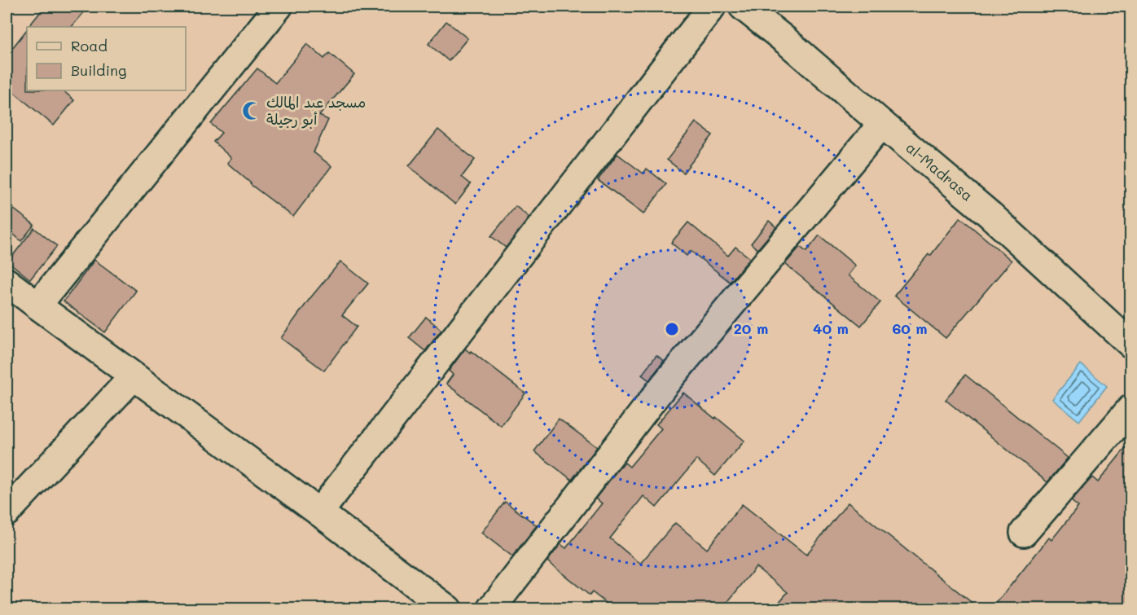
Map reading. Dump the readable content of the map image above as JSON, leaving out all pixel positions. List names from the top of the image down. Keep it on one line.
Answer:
{"streets":{"street":["al-Madrasa"]},"places":{"mosque":["مسجد عبد المالك أبو رجيلة"]},"legend":["Road","Building"],"rings":["20 m","40 m","60 m"]}
